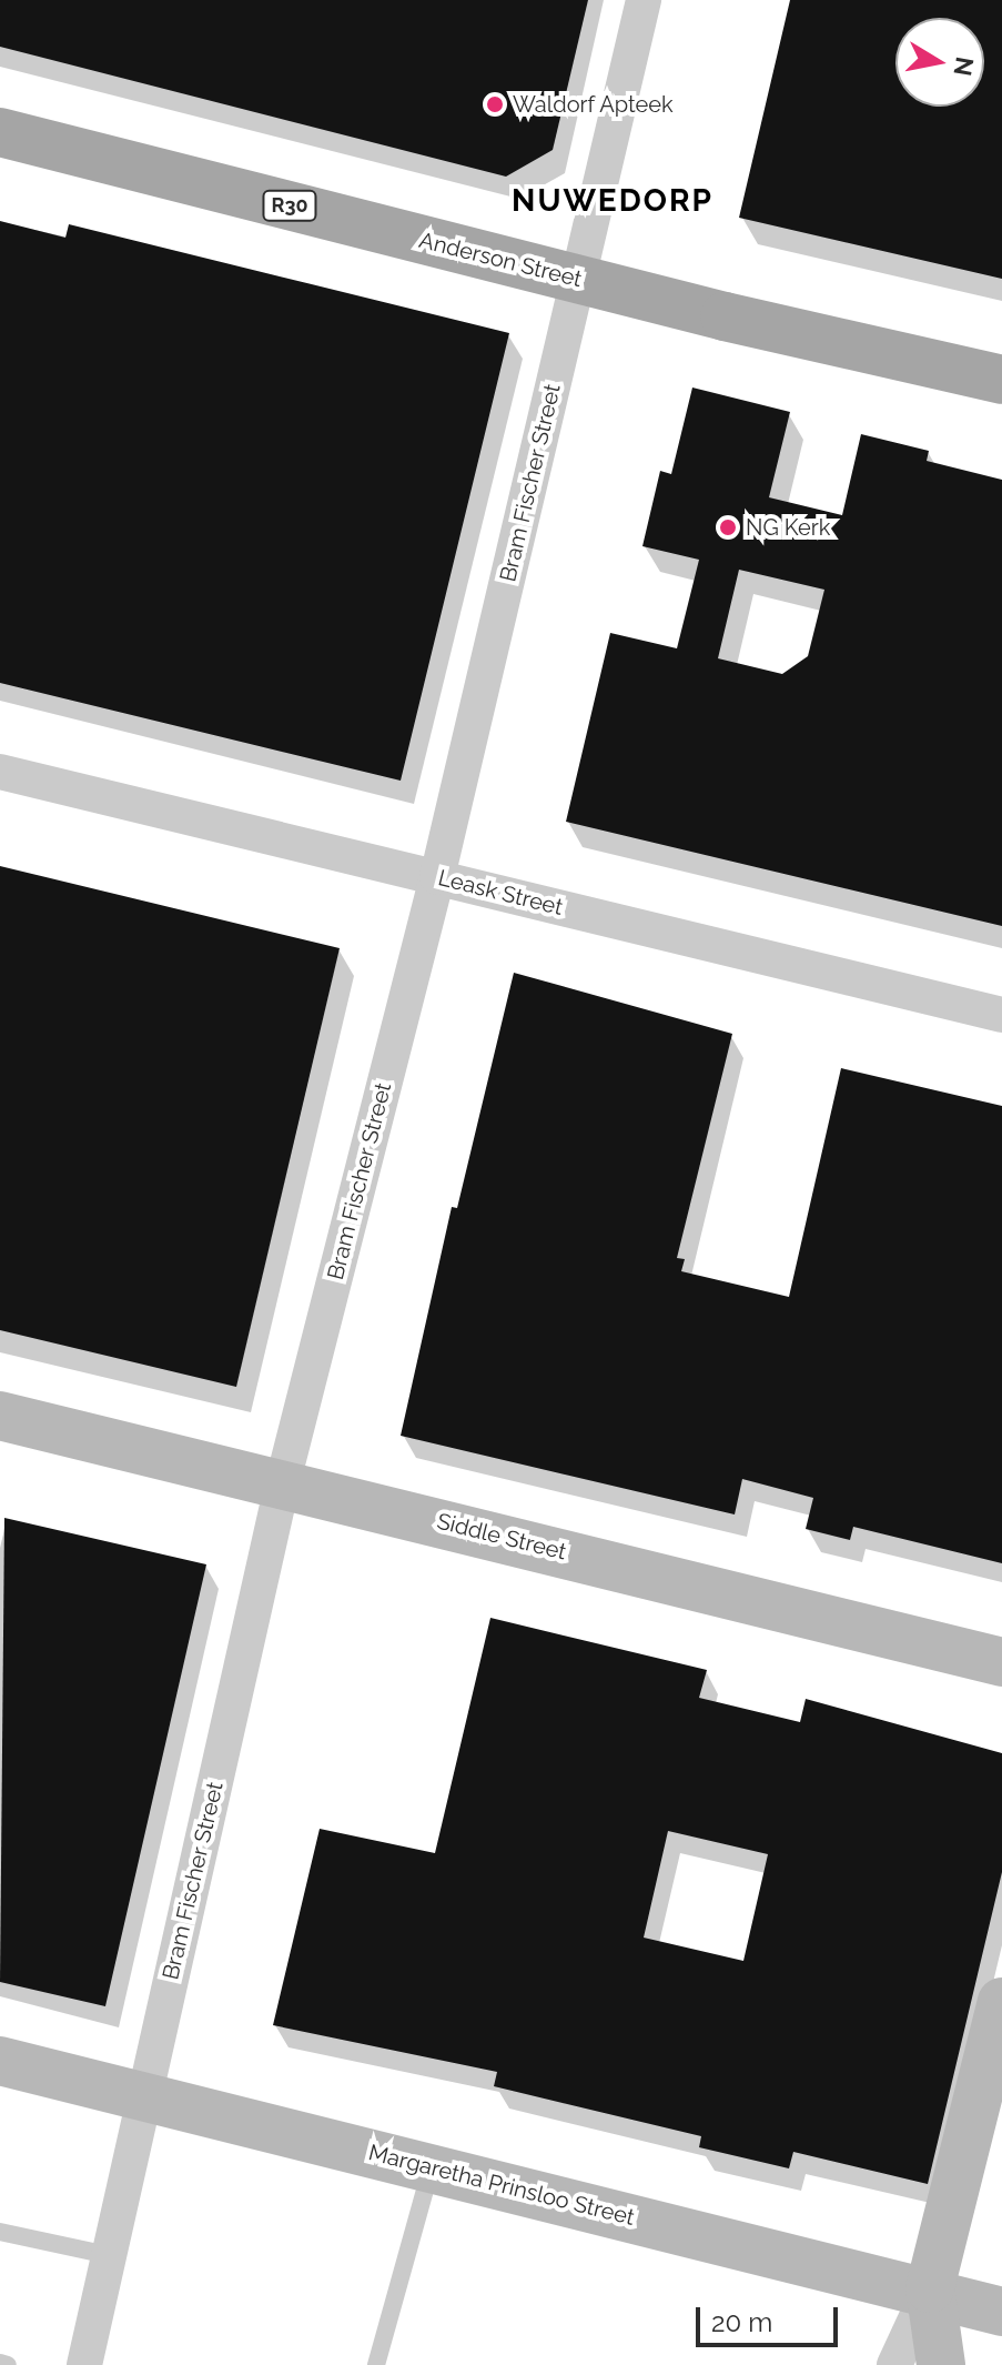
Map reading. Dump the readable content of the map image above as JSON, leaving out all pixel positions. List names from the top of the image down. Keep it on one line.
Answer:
{"streets":{"main road":["R30","Anderson Street"],"street":["Bram Fischer Street","Leask Street","Siddle Street","Margaretha Prinsloo Street"]},"crossings":[["Anderson Street","Bram Fischer Street"],["Bram Fischer Street","Leask Street"],["Bram Fischer Street","Siddle Street"],["Bram Fischer Street","Margaretha Prinsloo Street"]],"districts":["NUWEDORP"],"places":["Waldorf Apteek","NG Kerk"],"scale_bar":"20 m","north":"right"}
